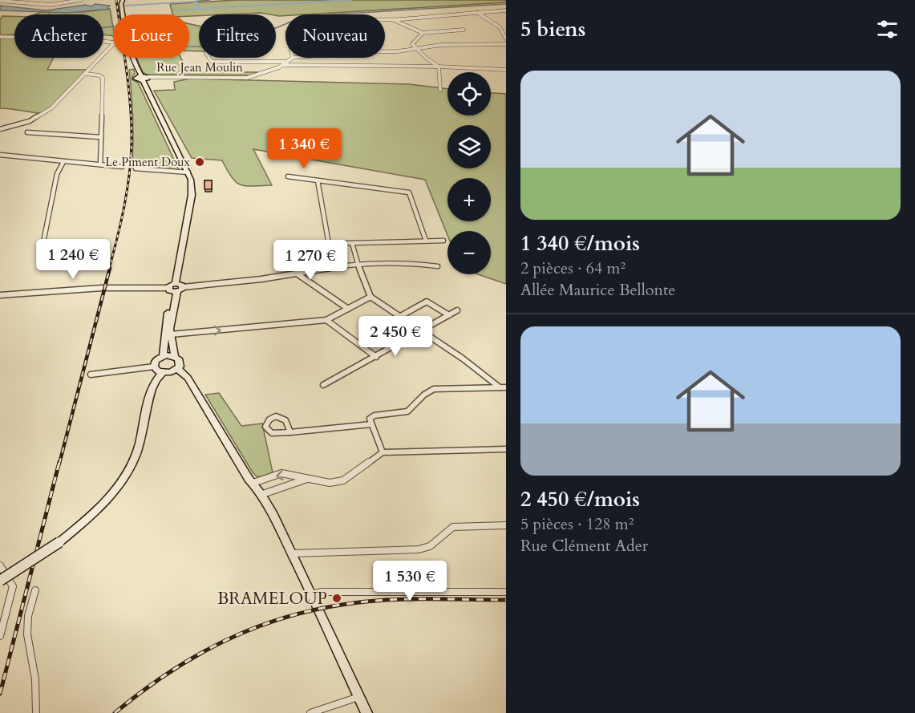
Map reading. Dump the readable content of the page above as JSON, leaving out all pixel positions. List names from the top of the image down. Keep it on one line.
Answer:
{"streets":{"street":["Rue Jean Moulin"]},"places":["Le Piment Doux","BRAMELOUP"],"page":{"heading":"5 biens","chip":["Acheter","Louer","Filtres","Nouveau"],"list":[{"name":"1 340 €/mois","note":"2 pièces · 64 m² · Allée Maurice Bellonte"},{"name":"2 450 €/mois","note":"5 pièces · 128 m² · Rue Clément Ader"}],"map_buttons":["+","−"],"price":["1 340 €","1 240 €","1 270 €","2 450 €","1 530 €"]}}
